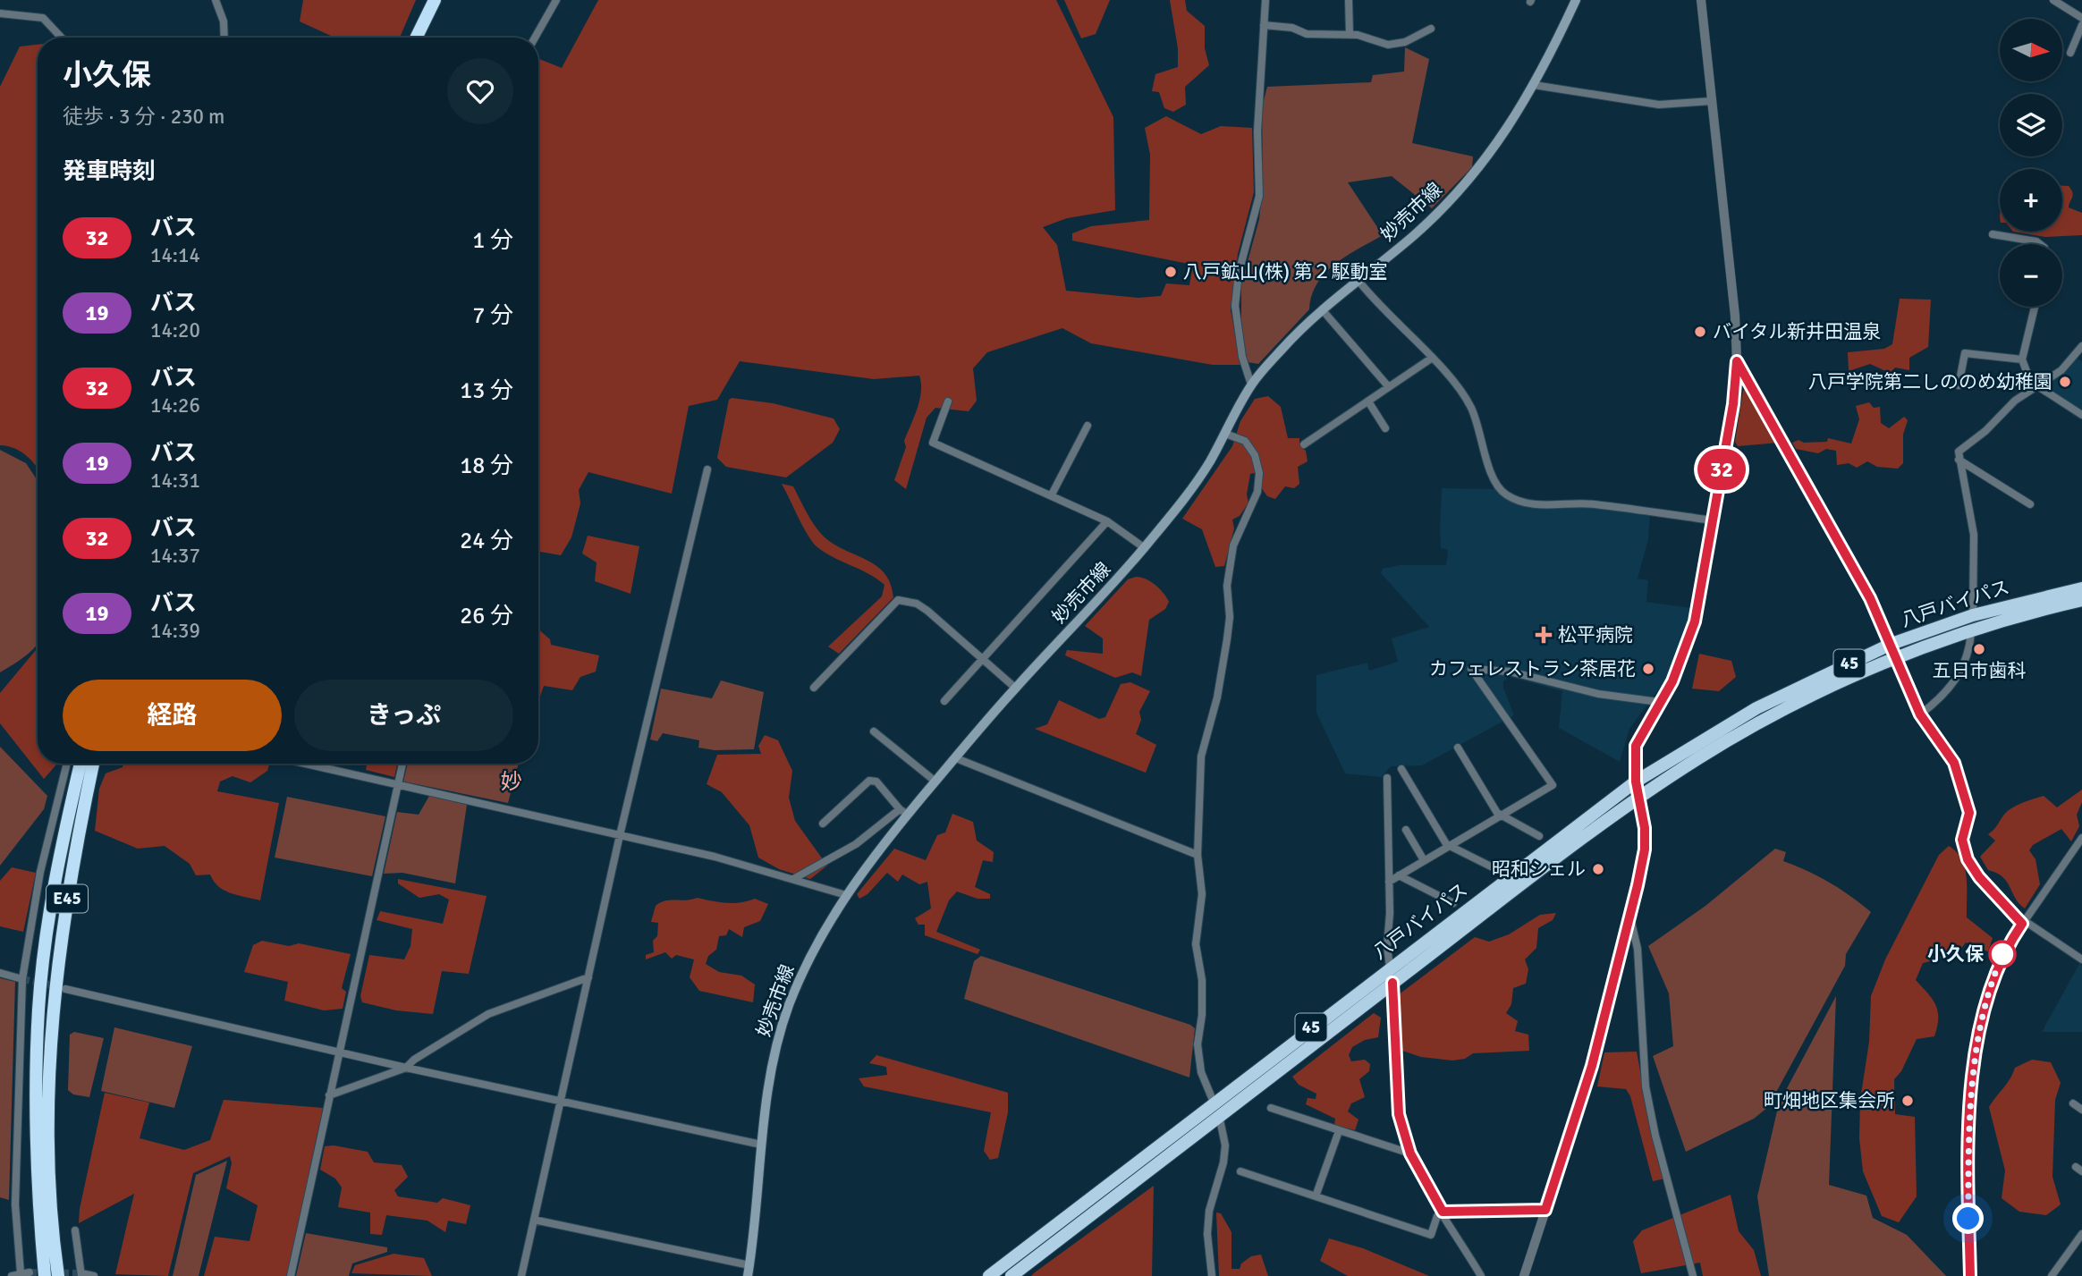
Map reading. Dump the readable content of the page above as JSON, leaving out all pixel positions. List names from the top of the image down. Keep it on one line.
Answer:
{"streets":{"highway":["八戸バイパス","45","E45"],"main road":["妙売市線"]},"districts":["妙"],"places":{"other":["八戸鉱山(株) 第２駆動室","バイタル新井田温泉","八戸学院第二しののめ幼稚園","五日市歯科","カフェレストラン茶居花","昭和シェル","小久保","町畑地区集会所"],"health":["松平病院"]},"lines":["bus line 32"],"north":"right","page":{"on_map":"32","map_buttons":["+","−"],"heading":[["小久保","徒歩 · 3 分 · 230 m"],"発車時刻"],"list":[{"mark":"32","name":"バス","note":"14:14","value":"1 分"},{"mark":"19","name":"バス","note":"14:20","value":"7 分"},{"mark":"32","name":"バス","note":"14:26","value":"13 分"},{"mark":"19","name":"バス","note":"14:31","value":"18 分"},{"mark":"32","name":"バス","note":"14:37","value":"24 分"},{"mark":"19","name":"バス","note":"14:39","value":"26 分"}],"buttons":["経路","きっぷ"]}}
